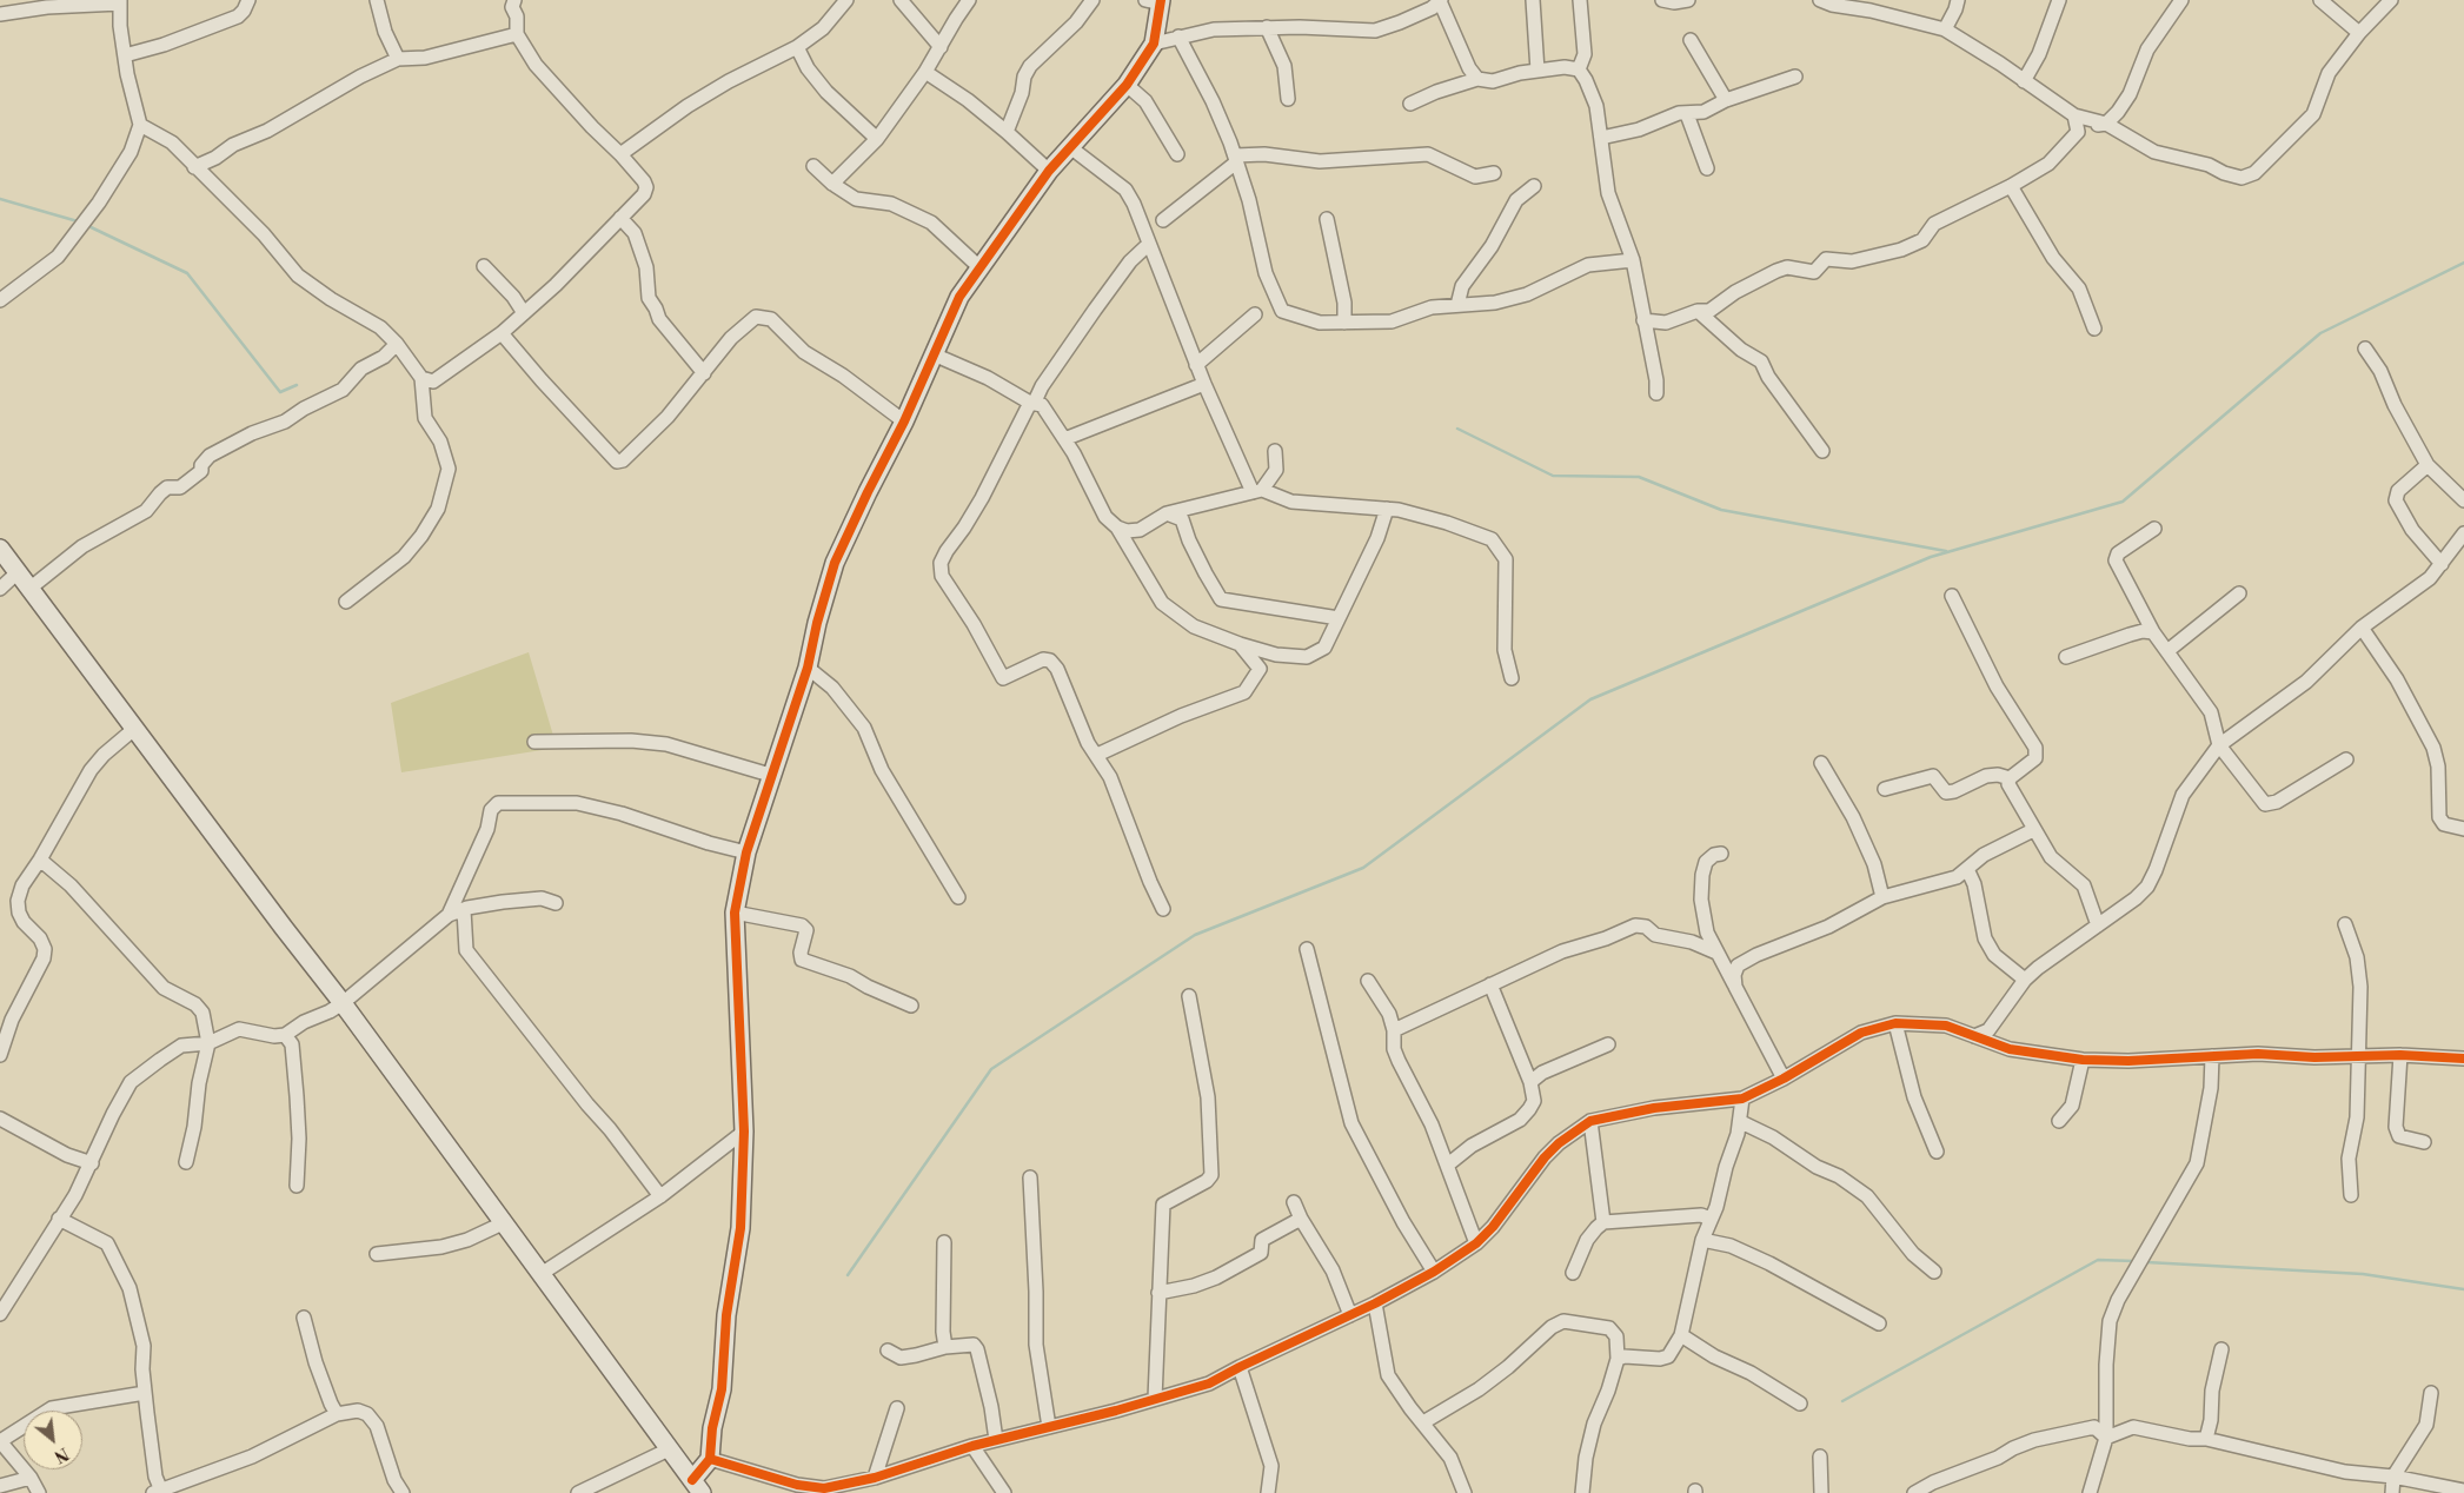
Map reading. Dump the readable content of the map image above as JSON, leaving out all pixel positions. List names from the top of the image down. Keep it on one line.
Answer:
{"north":"bottom right"}
